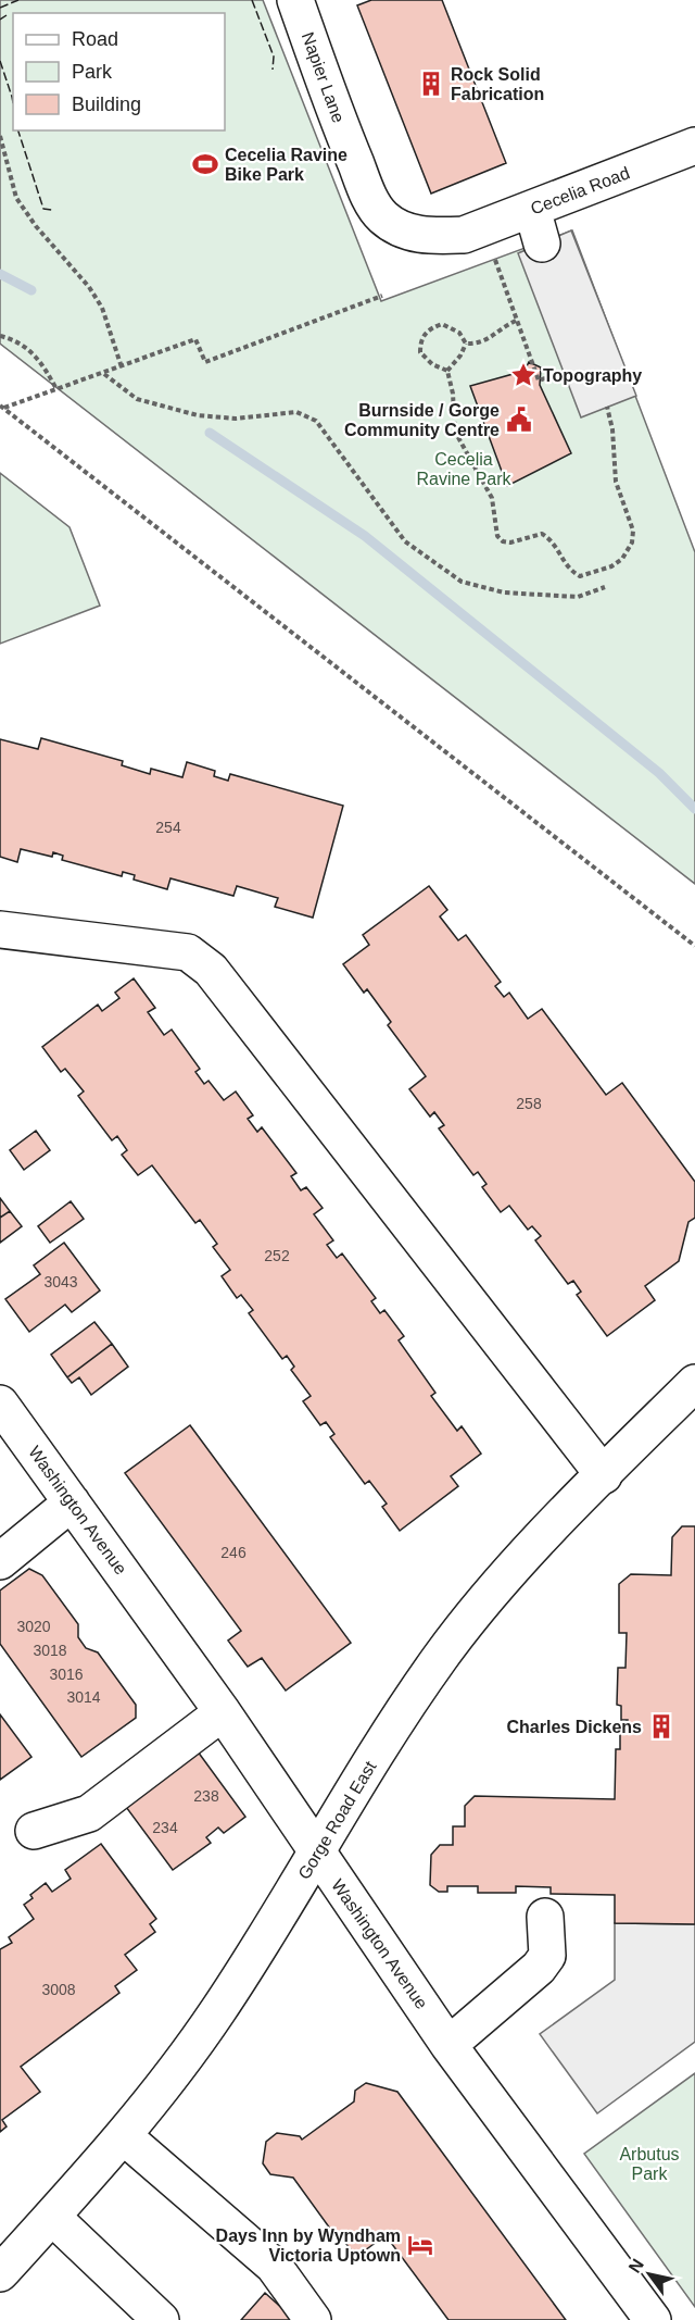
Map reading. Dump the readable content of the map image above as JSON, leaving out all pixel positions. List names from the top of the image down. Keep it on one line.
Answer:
{"streets":{"street":["Napier Lane","Cecelia Road","Washington Avenue","Gorge Road East"]},"crossings":[["Napier Lane","Cecelia Road"],["Washington Avenue","Gorge Road East"]],"parks":["Cecelia Ravine Park","Arbutus Park"],"places":{"building":["Rock Solid Fabrication","Charles Dickens"],"sports":["Cecelia Ravine Bike Park"],"place":["Topography"],"public building":["Burnside / Gorge Community Centre"],"hotel":["Days Inn by Wyndham Victoria Uptown"]},"house_numbers":["254","258","252","3043","246","3020","3018","3016","3014","238","234","3008"],"legend":["Road","Park","Building"],"north":"top left"}
